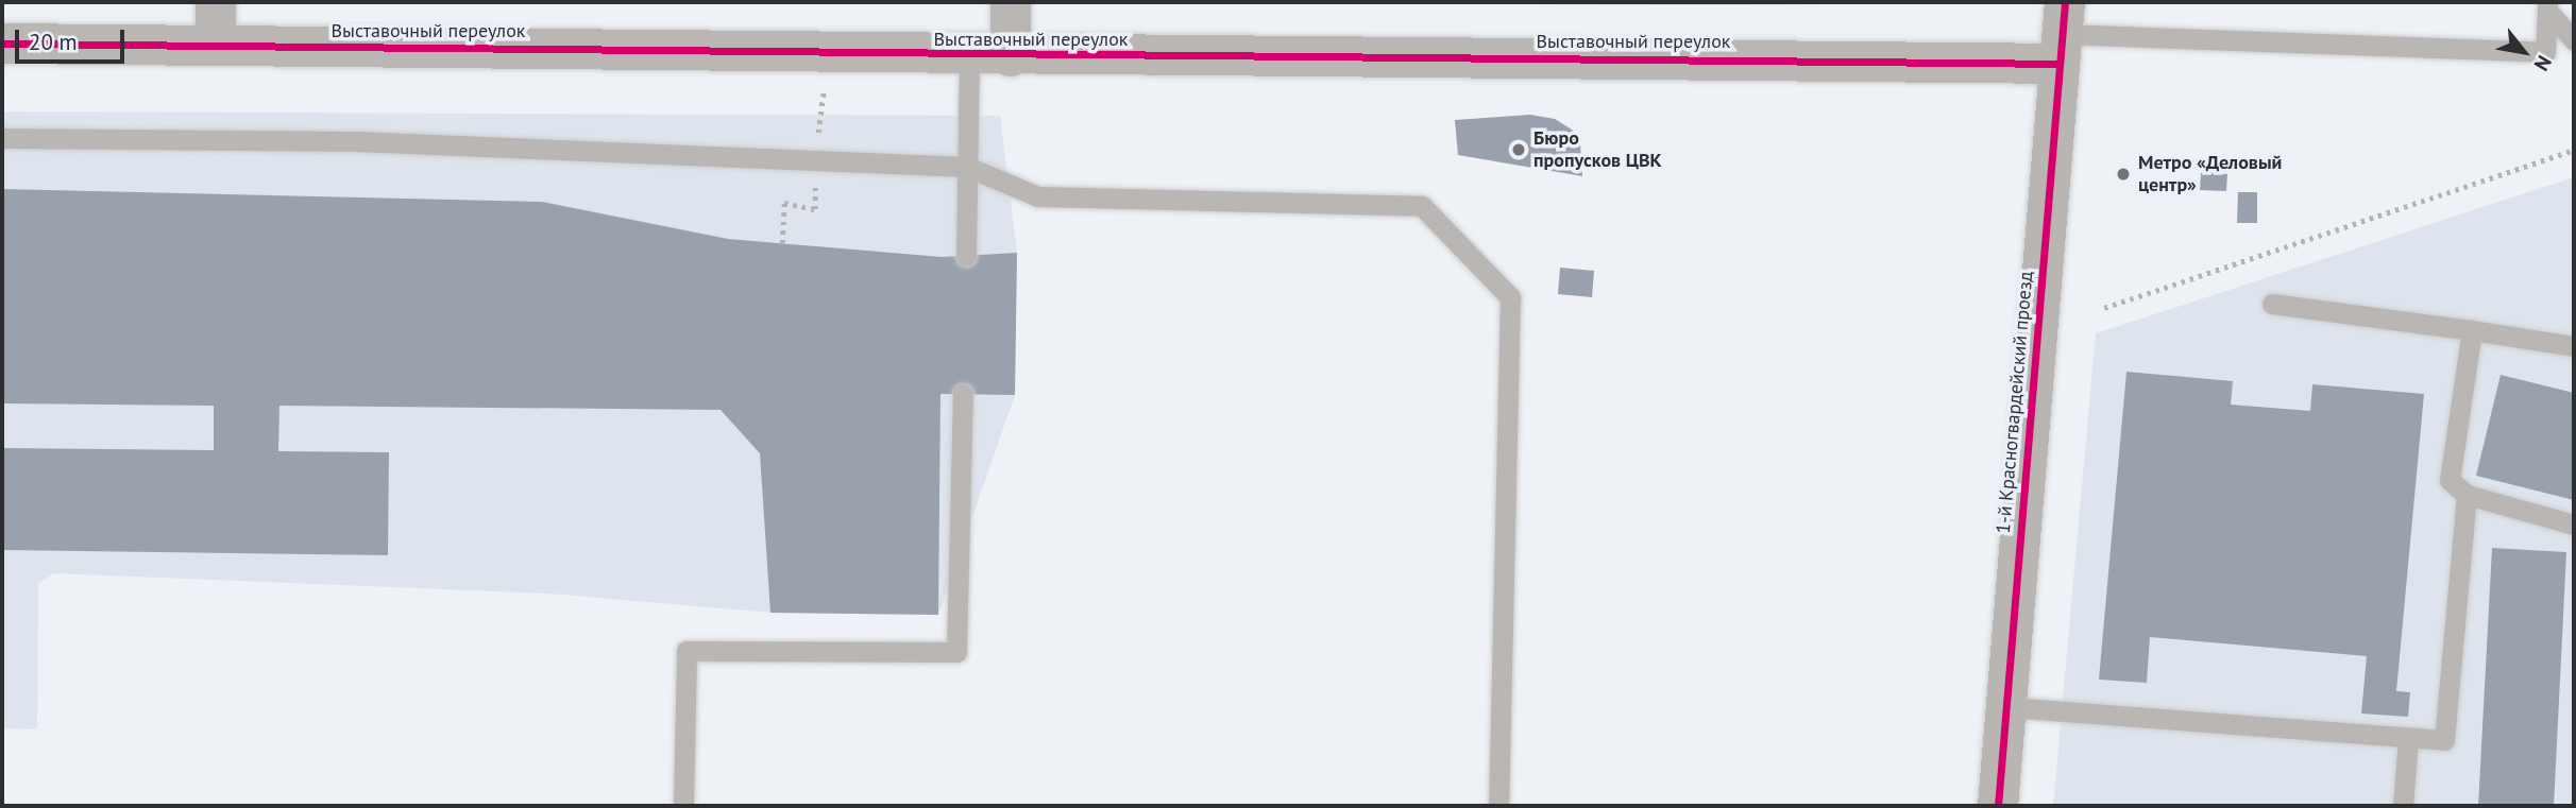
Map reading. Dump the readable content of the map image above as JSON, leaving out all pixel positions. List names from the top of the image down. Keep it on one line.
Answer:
{"streets":{"street":["Выставочный переулок","1-й Красногвардейский проезд"]},"crossings":[["Выставочный переулок","1-й Красногвардейский проезд"]],"places":["Бюро пропусков ЦВК","Метро «Деловый центр»"],"scale_bar":"20 m","north":"bottom right"}
